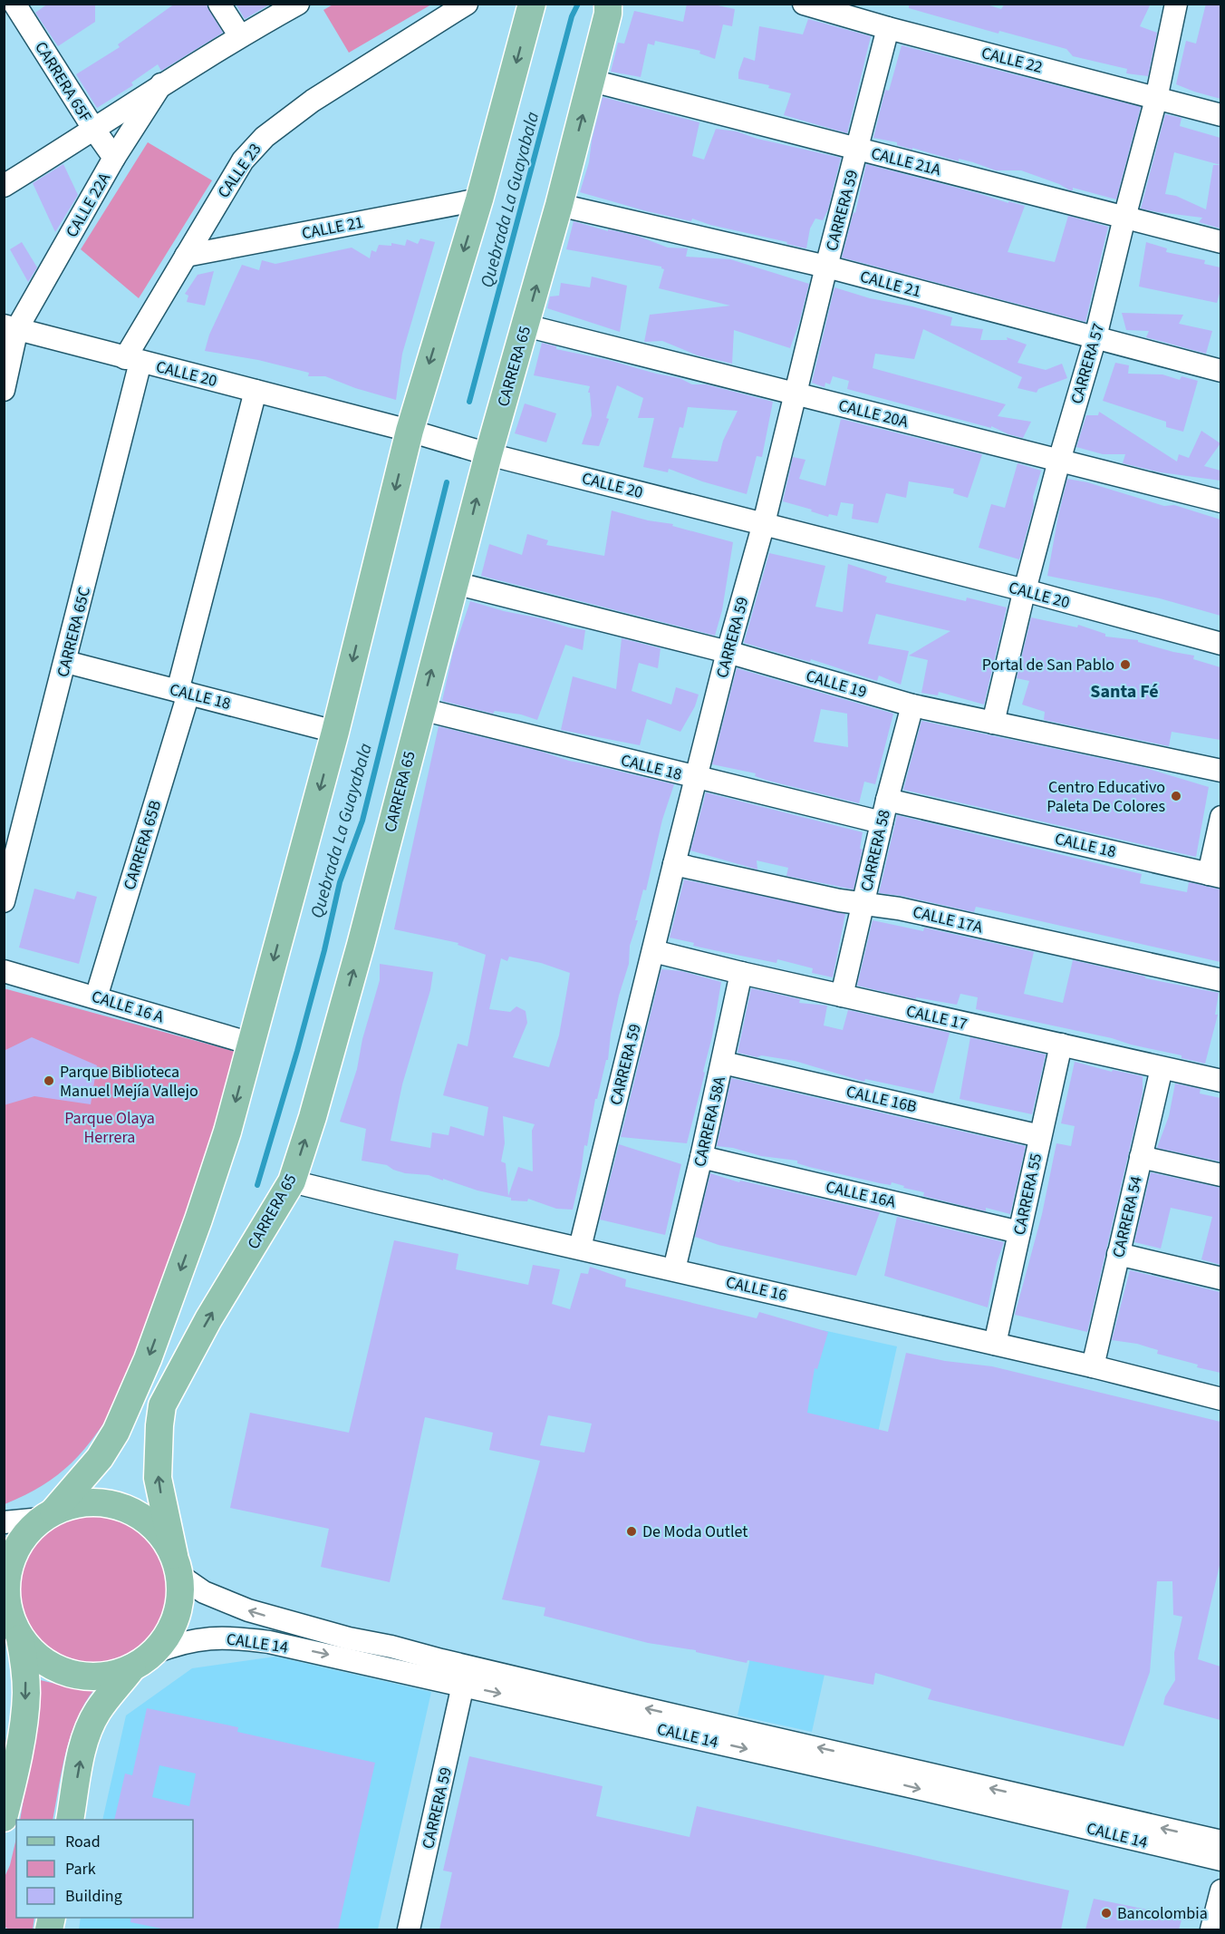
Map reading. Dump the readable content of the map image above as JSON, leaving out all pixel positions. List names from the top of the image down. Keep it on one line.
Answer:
{"streets":{"main road":["CARRERA 65"],"street":["CALLE 22","CARRERA 65F","CALLE 21A","CALLE 23","CALLE 22A","CARRERA 59","CALLE 21","CARRERA 57","CALLE 20","CALLE 20A","CARRERA 65C","CALLE 19","CALLE 18","CARRERA 65B","CARRERA 58","CALLE 17A","CALLE 16 A","CALLE 17","CALLE 16B","CARRERA 58A","CALLE 16A","CARRERA 55","CARRERA 54","CALLE 16","CALLE 14"]},"crossings":[["CALLE 22","CARRERA 59"],["CALLE 22","CARRERA 57"],["CARRERA 65F","CALLE 22A"],["CALLE 21A","CARRERA 59"],["CALLE 21A","CARRERA 57"],["CALLE 21A","CARRERA 65"],["CALLE 23","CALLE 21"],["CALLE 23","CALLE 20"],["CALLE 23","CARRERA 65C"],["CALLE 22A","CALLE 20"],["CARRERA 59","CALLE 21"],["CARRERA 59","CALLE 20"],["CARRERA 59","CALLE 20A"],["CARRERA 59","CALLE 19"],["CARRERA 59","CALLE 18"],["CARRERA 59","CALLE 17A"],["CARRERA 59","CALLE 17"],["CARRERA 59","CALLE 16"],["CARRERA 59","CALLE 14"],["CALLE 21","CARRERA 57"],["CALLE 21","CARRERA 65"],["CARRERA 57","CALLE 20"],["CARRERA 57","CALLE 20A"],["CARRERA 57","CALLE 19"],["CARRERA 65","CALLE 20"],["CARRERA 65","CALLE 20A"],["CARRERA 65","CALLE 19"],["CARRERA 65","CALLE 18"],["CARRERA 65","CALLE 16"],["CARRERA 65","CALLE 14"],["CALLE 20","CARRERA 65C"],["CALLE 20","CARRERA 65B"],["CARRERA 65C","CALLE 18"],["CALLE 19","CARRERA 58"],["CALLE 18","CARRERA 65B"],["CALLE 18","CARRERA 58"],["CARRERA 65B","CALLE 16 A"],["CARRERA 58","CALLE 17A"],["CARRERA 58","CALLE 17"],["CALLE 17","CARRERA 58A"],["CALLE 17","CARRERA 55"],["CALLE 17","CARRERA 54"],["CALLE 16B","CARRERA 58A"],["CALLE 16B","CARRERA 55"],["CARRERA 58A","CALLE 16A"],["CARRERA 58A","CALLE 16"],["CALLE 16A","CARRERA 55"],["CARRERA 55","CALLE 16"],["CARRERA 54","CALLE 16"]],"districts":["Santa Fé"],"water":["Quebrada La Guayabala"],"parks":["Parque Olaya Herrera"],"places":["Portal de San Pablo","Centro Educativo Paleta De Colores","Parque Biblioteca Manuel Mejía Vallejo","De Moda Outlet","Bancolombia"],"legend":["Road","Park","Building"]}
